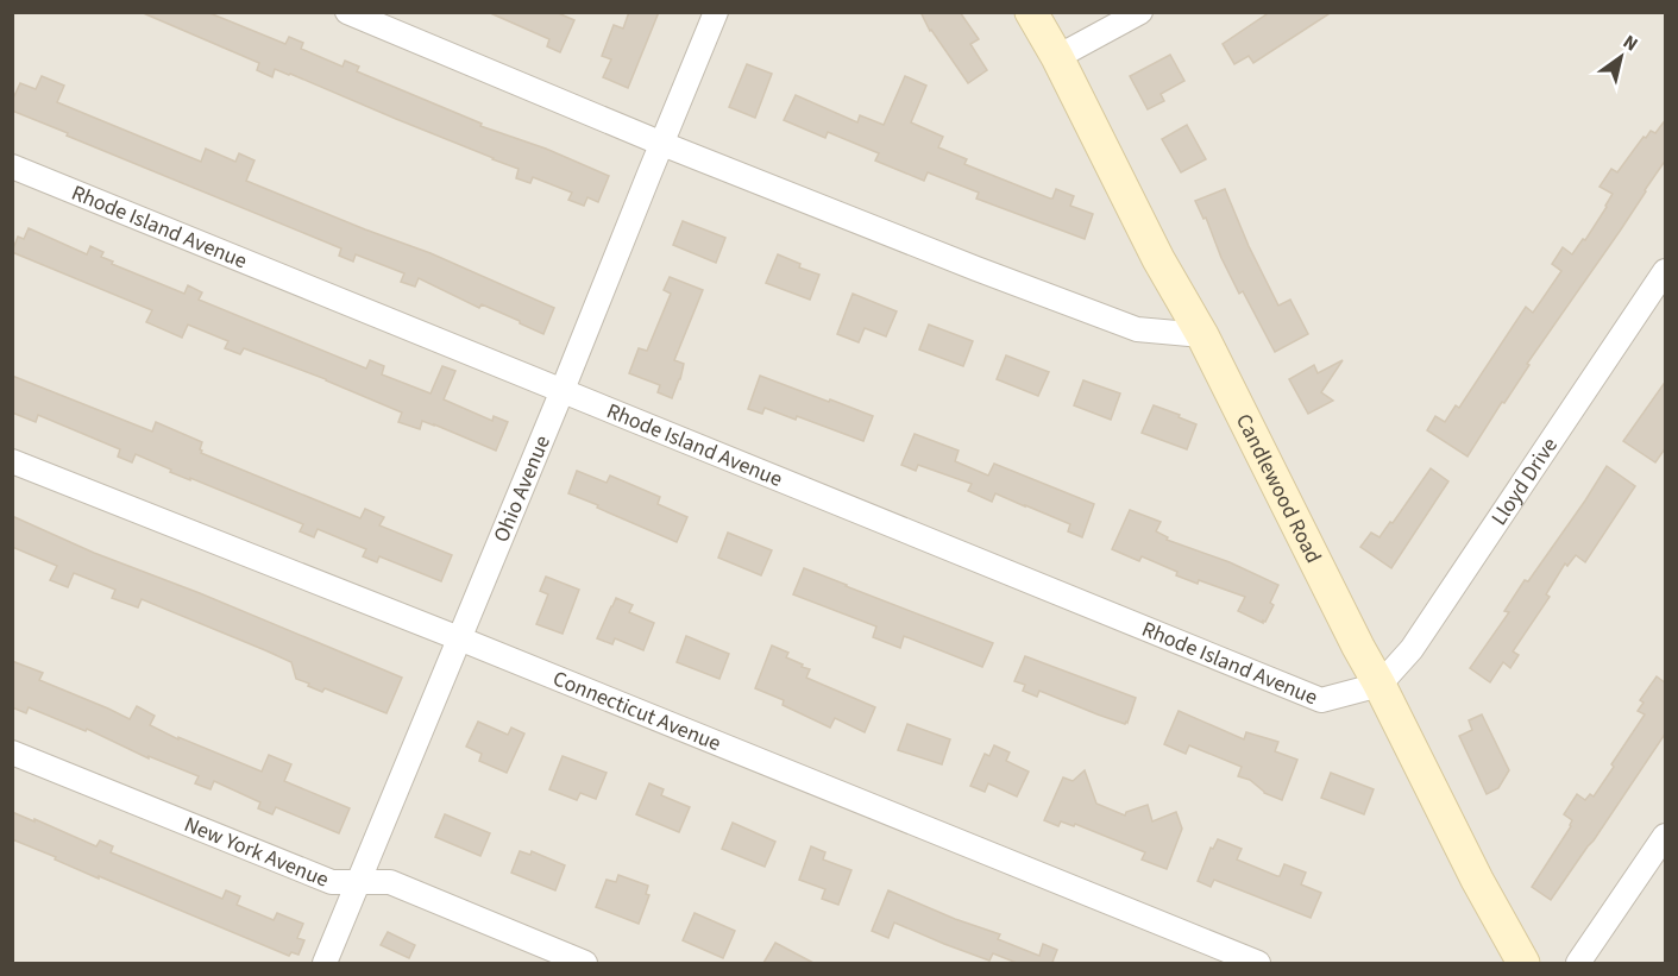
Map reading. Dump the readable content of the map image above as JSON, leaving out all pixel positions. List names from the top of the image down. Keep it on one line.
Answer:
{"streets":{"street":["Rhode Island Avenue","Lloyd Drive","Candlewood Road","Ohio Avenue","Connecticut Avenue","New York Avenue"]},"crossings":[["Rhode Island Avenue","Lloyd Drive"],["Rhode Island Avenue","Candlewood Road"],["Rhode Island Avenue","Ohio Avenue"],["Lloyd Drive","Candlewood Road"],["Ohio Avenue","Connecticut Avenue"],["Ohio Avenue","New York Avenue"]],"north":"top right"}
